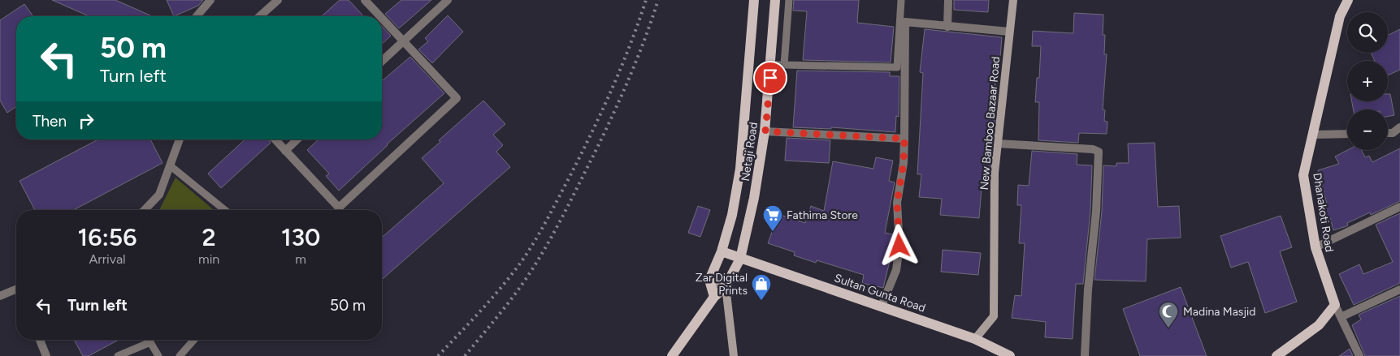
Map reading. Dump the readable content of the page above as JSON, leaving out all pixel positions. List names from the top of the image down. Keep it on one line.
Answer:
{"streets":{"main road":["Netaji Road","Dhanakoti Road","Sultan Gunta Road"],"street":["New Bamboo Bazaar Road"]},"crossings":[["New Bamboo Bazaar Road","Sultan Gunta Road"],["Netaji Road","Sultan Gunta Road"]],"places":{"supermarket":["Fathima Store"],"shop":["Zar Digital Prints"],"mosque":["Madina Masjid"]},"page":{"map_buttons":["+","−"],"turn":["50 m","Turn left"],"then":"Then","eta":["16:56","Arrival","2","min","130","m"],"list":[{"name":"Turn left","value":"50 m"}]}}
